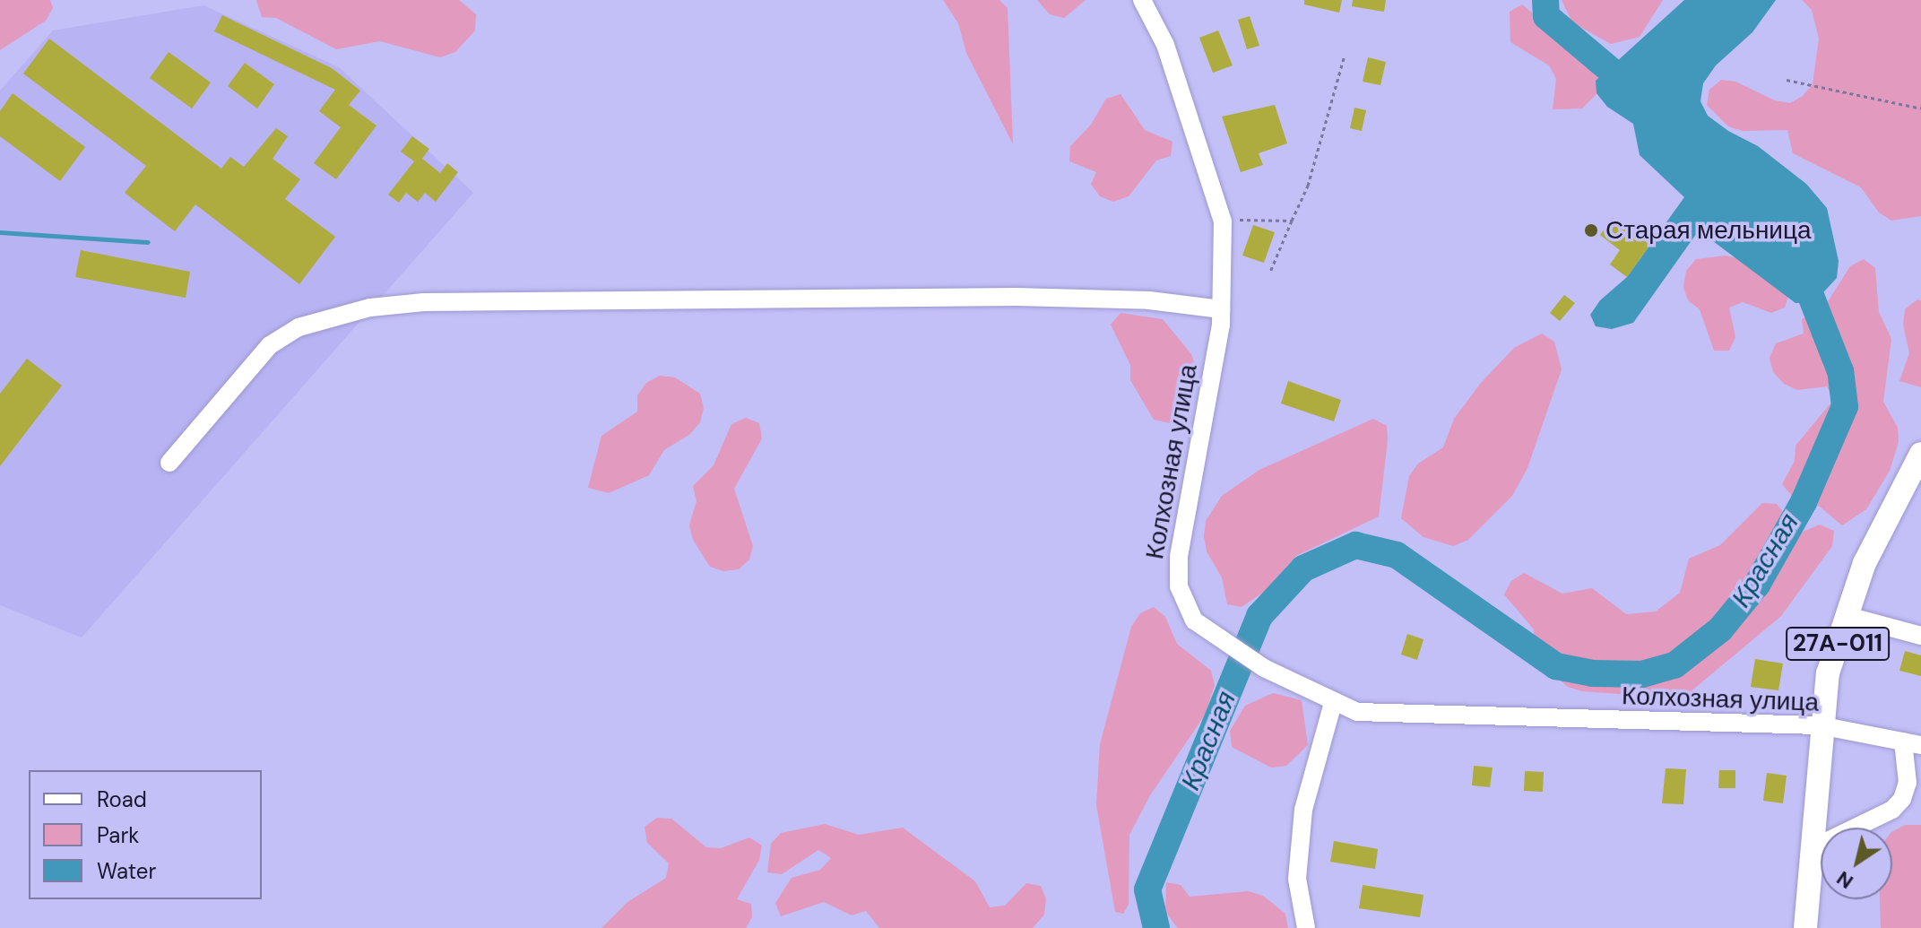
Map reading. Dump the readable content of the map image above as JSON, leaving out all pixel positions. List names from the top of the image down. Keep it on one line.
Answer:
{"streets":{"main road":["27А-011"],"street":["Колхозная улица"]},"crossings":[["Колхозная улица","27А-011"]],"water":["Красная"],"places":["Старая мельница"],"legend":["Road","Park","Water"],"north":"bottom left"}
